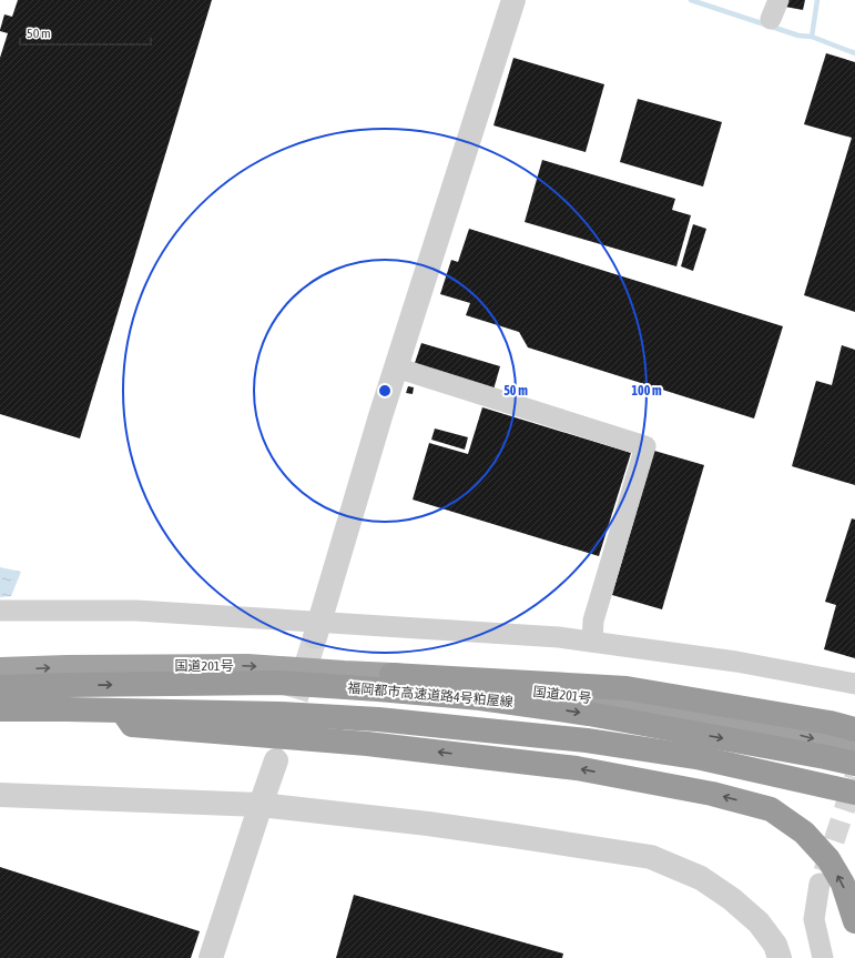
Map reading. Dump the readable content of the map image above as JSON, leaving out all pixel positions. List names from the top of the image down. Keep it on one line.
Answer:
{"streets":{"highway":["国道201号","福岡都市高速道路4号粕屋線"]},"scale_bar":"50 m","rings":["50 m","100 m"]}
